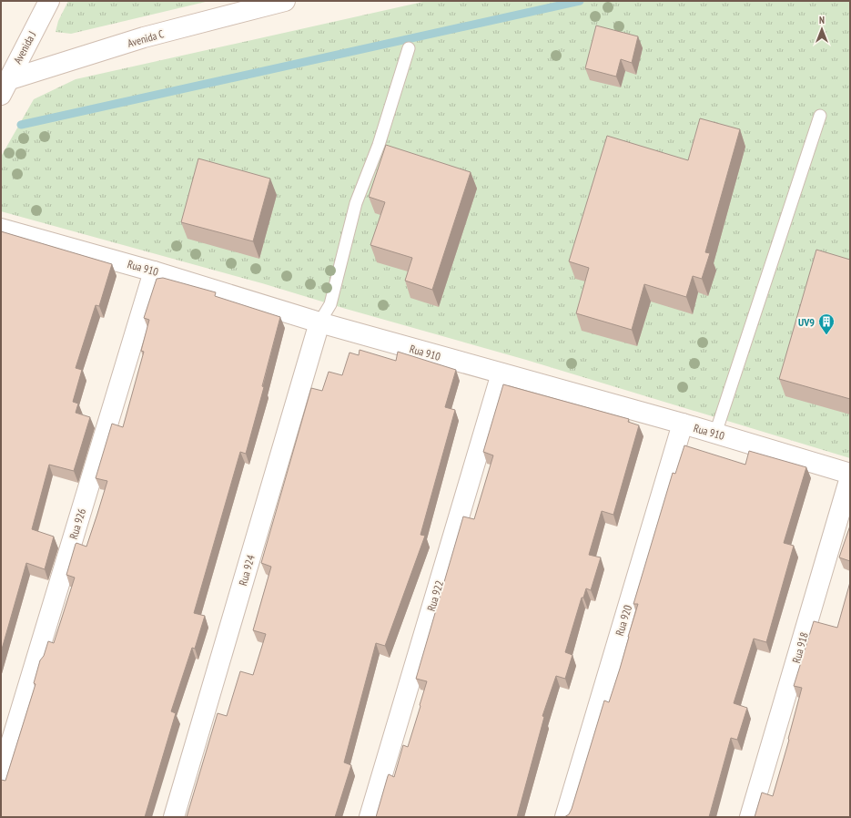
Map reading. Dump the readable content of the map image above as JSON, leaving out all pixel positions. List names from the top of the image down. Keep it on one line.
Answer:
{"streets":{"street":["Avenida C","Avenida J","Rua 910","Rua 926","Rua 924","Rua 922","Rua 920","Rua 918"]},"crossings":[["Avenida C","Avenida J"],["Rua 910","Rua 926"],["Rua 910","Rua 924"],["Rua 910","Rua 922"],["Rua 910","Rua 920"]],"places":{"building":["UV9"]},"north":"top"}
